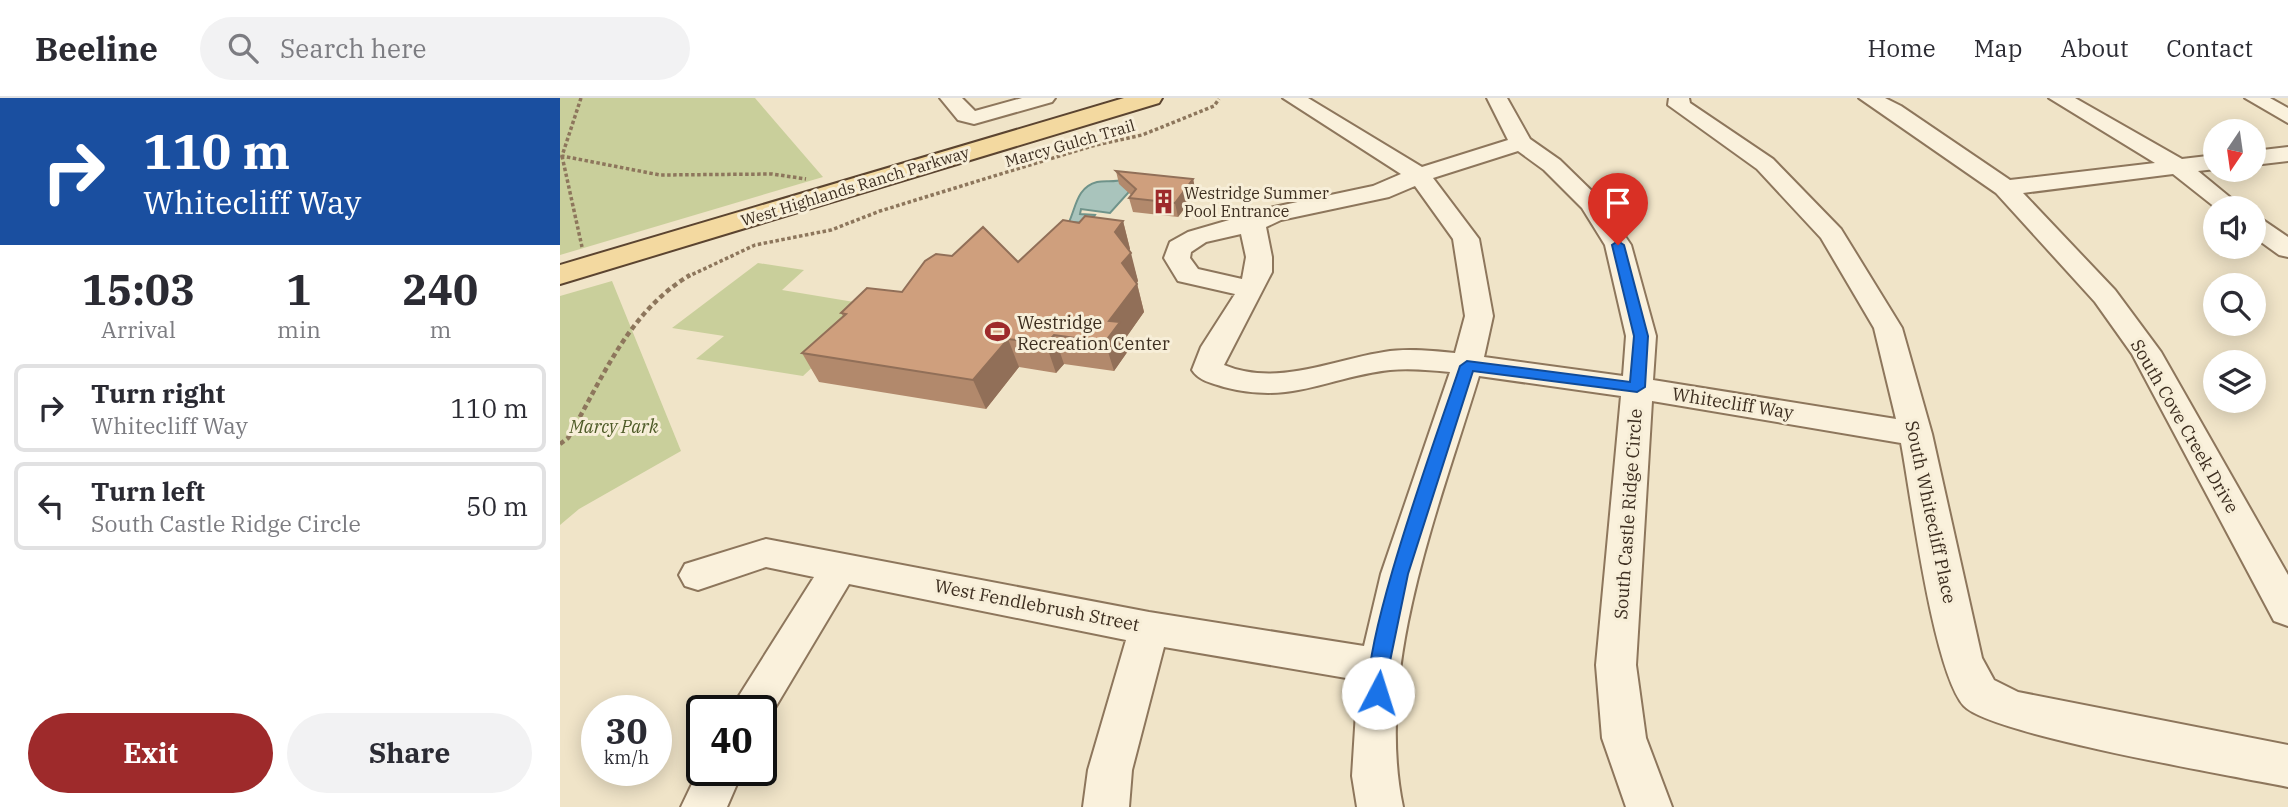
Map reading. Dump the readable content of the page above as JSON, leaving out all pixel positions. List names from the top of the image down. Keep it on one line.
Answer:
{"streets":{"main road":["West Highlands Ranch Parkway"],"street":["Whitecliff Way","South Cove Creek Drive","South Whitecliff Place","South Castle Ridge Circle","West Fendlebrush Street"],"path":["Marcy Gulch Trail"]},"crossings":[["Whitecliff Way","South Whitecliff Place"],["Whitecliff Way","South Castle Ridge Circle"]],"parks":["Marcy Park"],"places":{"building":["Westridge Summer Pool Entrance"],"sports":["Westridge Recreation Center"]},"north":"bottom","page":{"header":"Beeline","search":"Search here","nav":["Home","Map","About","Contact"],"turn":["110 m","Whitecliff Way"],"eta":["15:03","Arrival","1","min","240","m"],"list":[{"name":"Turn right","note":"Whitecliff Way","value":"110 m"},{"name":"Turn left","note":"South Castle Ridge Circle","value":"50 m"}],"speed":"30 km/h","limit":"40","buttons":["Exit","Share"]}}
